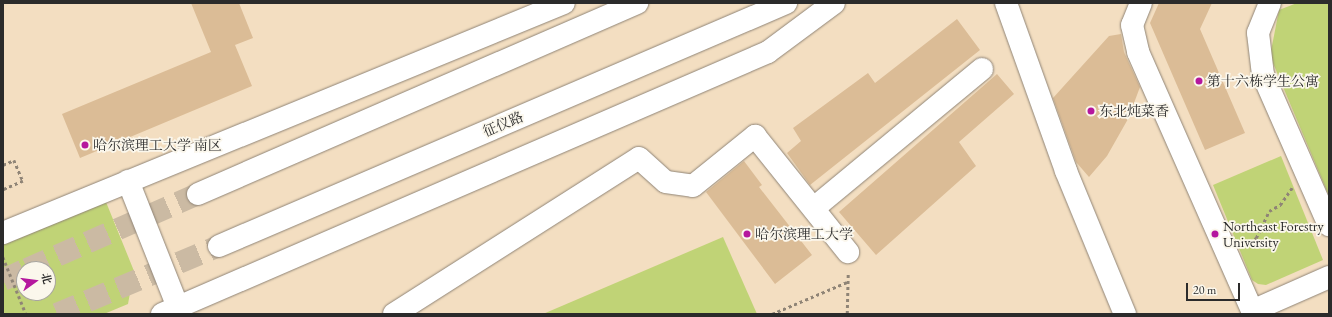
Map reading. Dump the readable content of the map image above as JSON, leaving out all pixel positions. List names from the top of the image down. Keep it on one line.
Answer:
{"streets":{"main road":["征仪路"]},"places":["第十六栋学生公寓","东北炖菜香","哈尔滨理工大学 南区","哈尔滨理工大学","Northeast Forestry University"],"scale_bar":"20 m","north":"right"}
